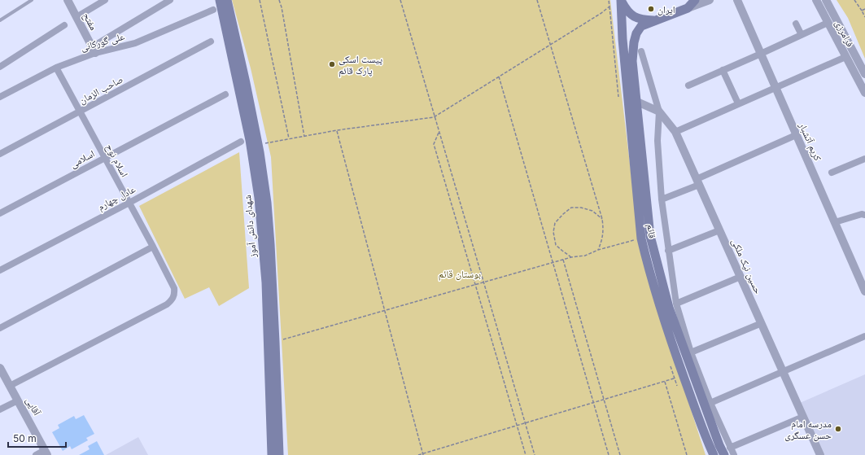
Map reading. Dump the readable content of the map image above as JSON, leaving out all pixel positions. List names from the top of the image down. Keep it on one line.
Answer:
{"streets":{"main road":["شهدای دانش آموز","قائم"],"street":["مفتح","فرامرزی","علی گورکانی","صاحب الزمان","کریم آتشبار","اسلامی","اسلام نوح","عادل چهارم","حسین نیک ملکی","آقایی"]},"crossings":[["مفتح","علی گورکانی"],["علی گورکانی","اسلام نوح"],["صاحب الزمان","اسلام نوح"],["اسلامی","اسلام نوح"],["اسلام نوح","عادل چهارم"],["اسلام نوح","آقایی"],["قائم","حسین نیک ملکی"]],"parks":["بوستان قائم"],"places":["ایران","پیست اسکی پارک قائم","مدرسه امام حسن عسگری"],"scale_bar":"50 m"}
